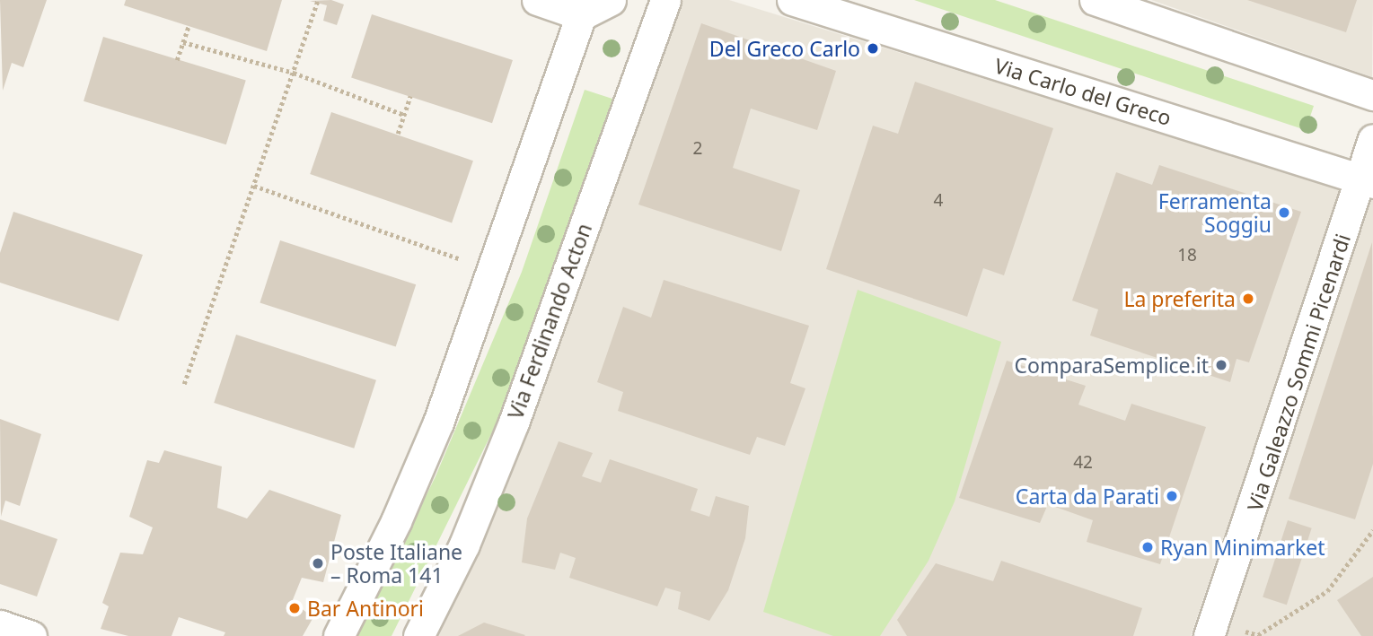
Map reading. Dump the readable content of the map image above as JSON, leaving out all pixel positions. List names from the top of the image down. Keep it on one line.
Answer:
{"streets":{"street":["Via Carlo del Greco","Via Ferdinando Acton","Via Galeazzo Sommi Picenardi"]},"crossings":[["Via Carlo del Greco","Via Galeazzo Sommi Picenardi"]],"places":["Del Greco Carlo","Ferramenta Soggiu","La preferita","ComparaSemplice.it","Carta da Parati","Ryan Minimarket","Poste Italiane – Roma 141","Bar Antinori"],"house_numbers":["2","4","18","42"]}
